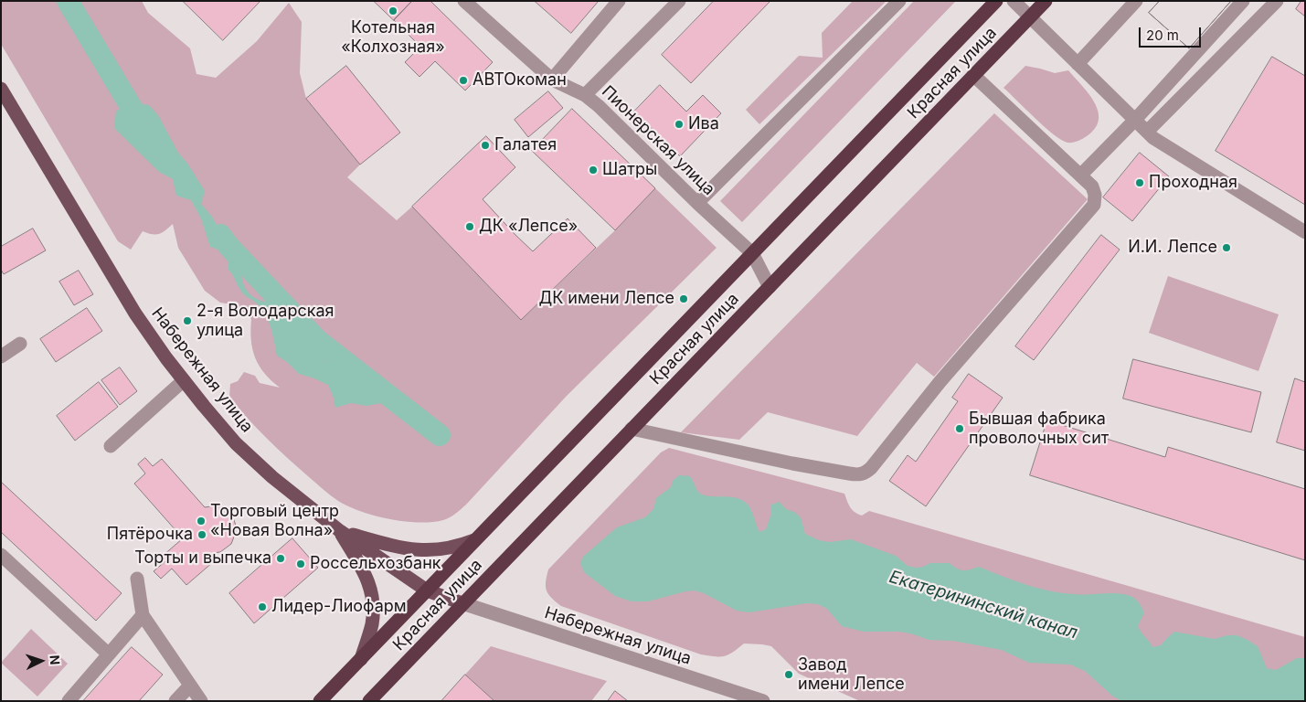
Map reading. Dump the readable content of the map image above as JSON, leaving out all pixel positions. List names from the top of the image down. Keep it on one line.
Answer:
{"streets":{"highway":["Красная улица"],"main road":["Набережная улица"],"street":["Пионерская улица"]},"crossings":[["Красная улица","Пионерская улица"],["Красная улица","Набережная улица"]],"water":["Екатерининский канал"],"places":["Котельная «Колхозная»","АВТОкоман","Ива","Галатея","Шатры","Проходная","ДК «Лепсе»","И.И. Лепсе","ДК имени Лепсе","2-я Володарская улица","Бывшая фабрика проволочных сит","Торговый центр «Новая Волна»","Пятёрочка","Торты и выпечка","Россельхозбанк","Лидер-Лиофарм","Завод имени Лепсе"],"scale_bar":"20 m","north":"right"}
